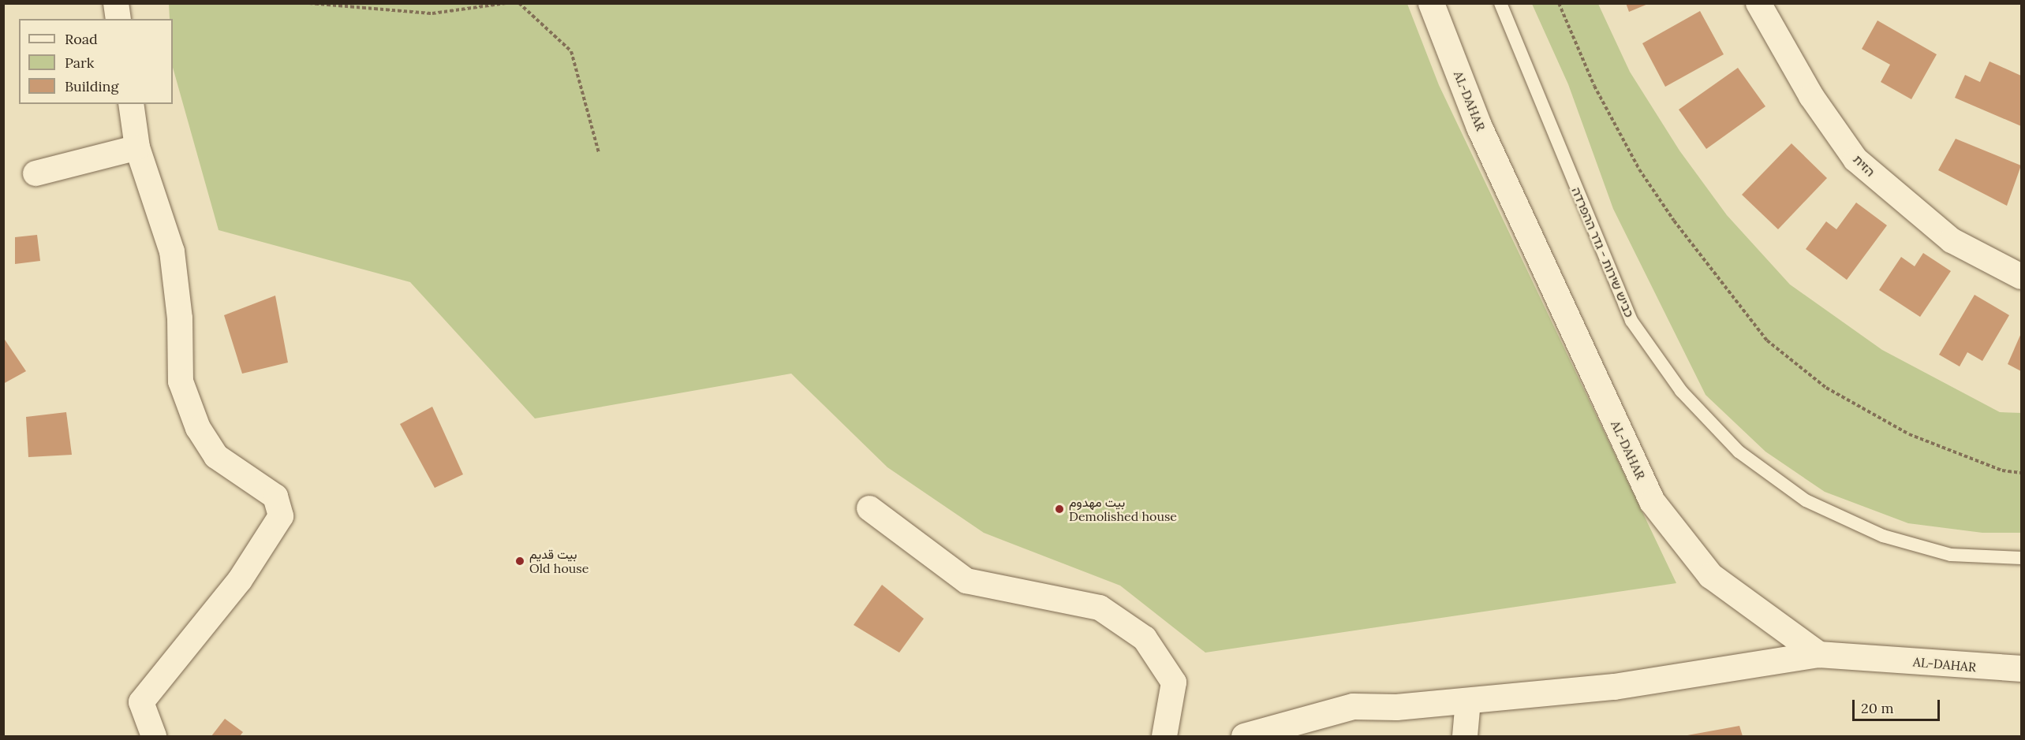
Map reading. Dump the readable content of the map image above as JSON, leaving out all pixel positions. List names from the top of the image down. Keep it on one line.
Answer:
{"streets":{"street":["AL-DAHAR","הזית"],"lane":["כביש שירות - גדר ההפרדה"]},"places":["بيت مهدوم Demolished house","بيت قديم Old house"],"legend":["Road","Park","Building"],"scale_bar":"20 m"}
